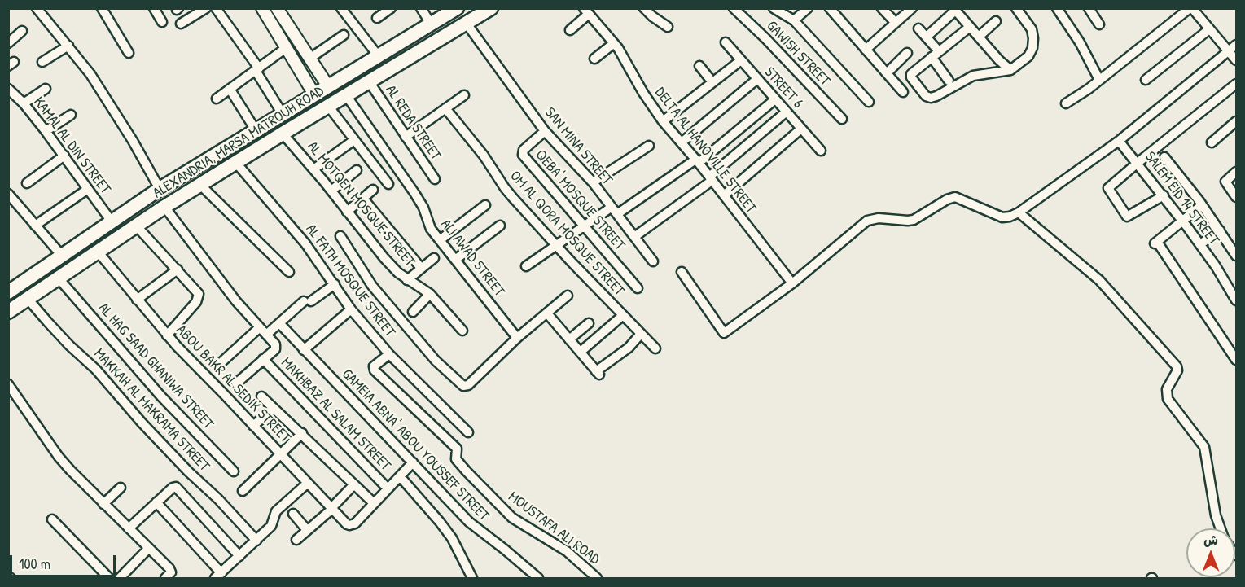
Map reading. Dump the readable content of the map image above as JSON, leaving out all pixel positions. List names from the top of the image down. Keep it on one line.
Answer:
{"streets":{"main road":["ALEXANDRIA, MARSA MATROUH ROAD"],"street":["GAWISH STREET","STREET 6","AL REDA STREET","KAMAL AL DIN STREET","SAN MINA STREET","DELTA AL HANOVILLE STREET","SALEM EID 14 STREET","QEBA' MOSQUE STREET","AL MOTQEN MOSQUE STREET","OM AL QORA MOSQUE STREET","ALI AWAD STREET","AL FATH MOSQUE STREET","AL HAG SAAD GHANIWA STREET","ABOU BAKR AL SEDIK STREET","MAKKAH AL MAKRAMA STREET","MAKHBAZ AL SALAM STREET","GAMEIA ABNA' ABOU YOUSSEF STREET","MOUSTAFA ALI ROAD"]},"crossings":[["AL REDA STREET","ALEXANDRIA, MARSA MATROUH ROAD"],["ALEXANDRIA, MARSA MATROUH ROAD","KAMAL AL DIN STREET"],["ALEXANDRIA, MARSA MATROUH ROAD","SAN MINA STREET"],["ALEXANDRIA, MARSA MATROUH ROAD","AL MOTQEN MOSQUE STREET"],["ALEXANDRIA, MARSA MATROUH ROAD","ALI AWAD STREET"],["ALEXANDRIA, MARSA MATROUH ROAD","AL FATH MOSQUE STREET"],["ALEXANDRIA, MARSA MATROUH ROAD","AL HAG SAAD GHANIWA STREET"],["ALEXANDRIA, MARSA MATROUH ROAD","ABOU BAKR AL SEDIK STREET"],["ALEXANDRIA, MARSA MATROUH ROAD","MAKKAH AL MAKRAMA STREET"],["SAN MINA STREET","QEBA' MOSQUE STREET"],["AL FATH MOSQUE STREET","MOUSTAFA ALI ROAD"]],"scale_bar":"100 m","north":"top"}
